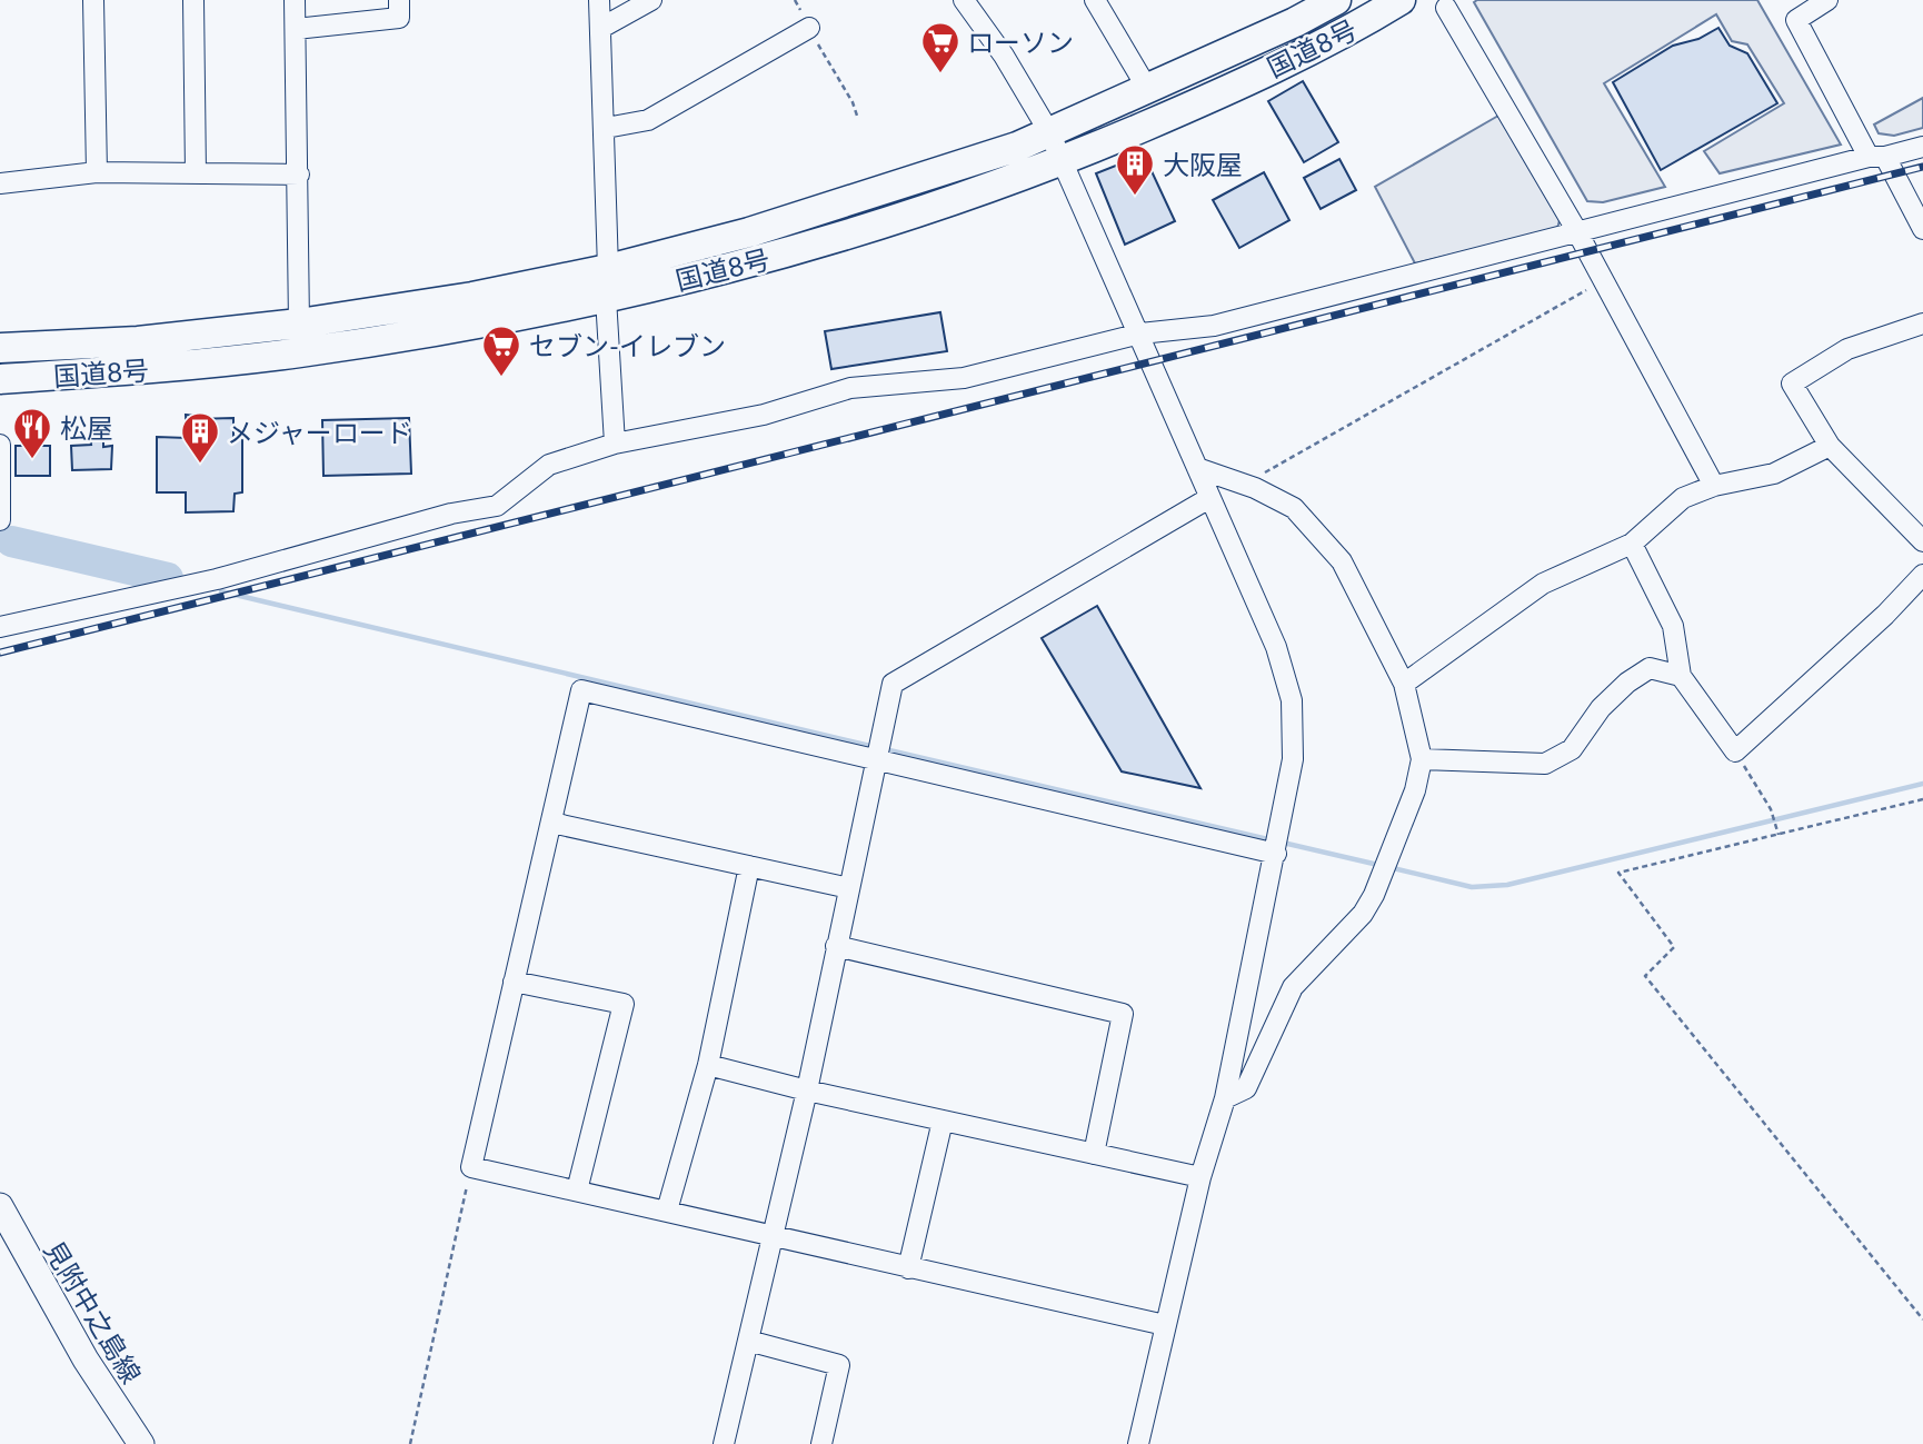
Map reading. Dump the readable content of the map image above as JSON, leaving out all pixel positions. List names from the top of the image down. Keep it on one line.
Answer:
{"streets":{"highway":["国道8号"],"main road":["見附中之島線"]},"places":{"supermarket":["ローソン","セブン-イレブン"],"building":["大阪屋","メジャーロード"],"restaurant":["松屋"]}}
